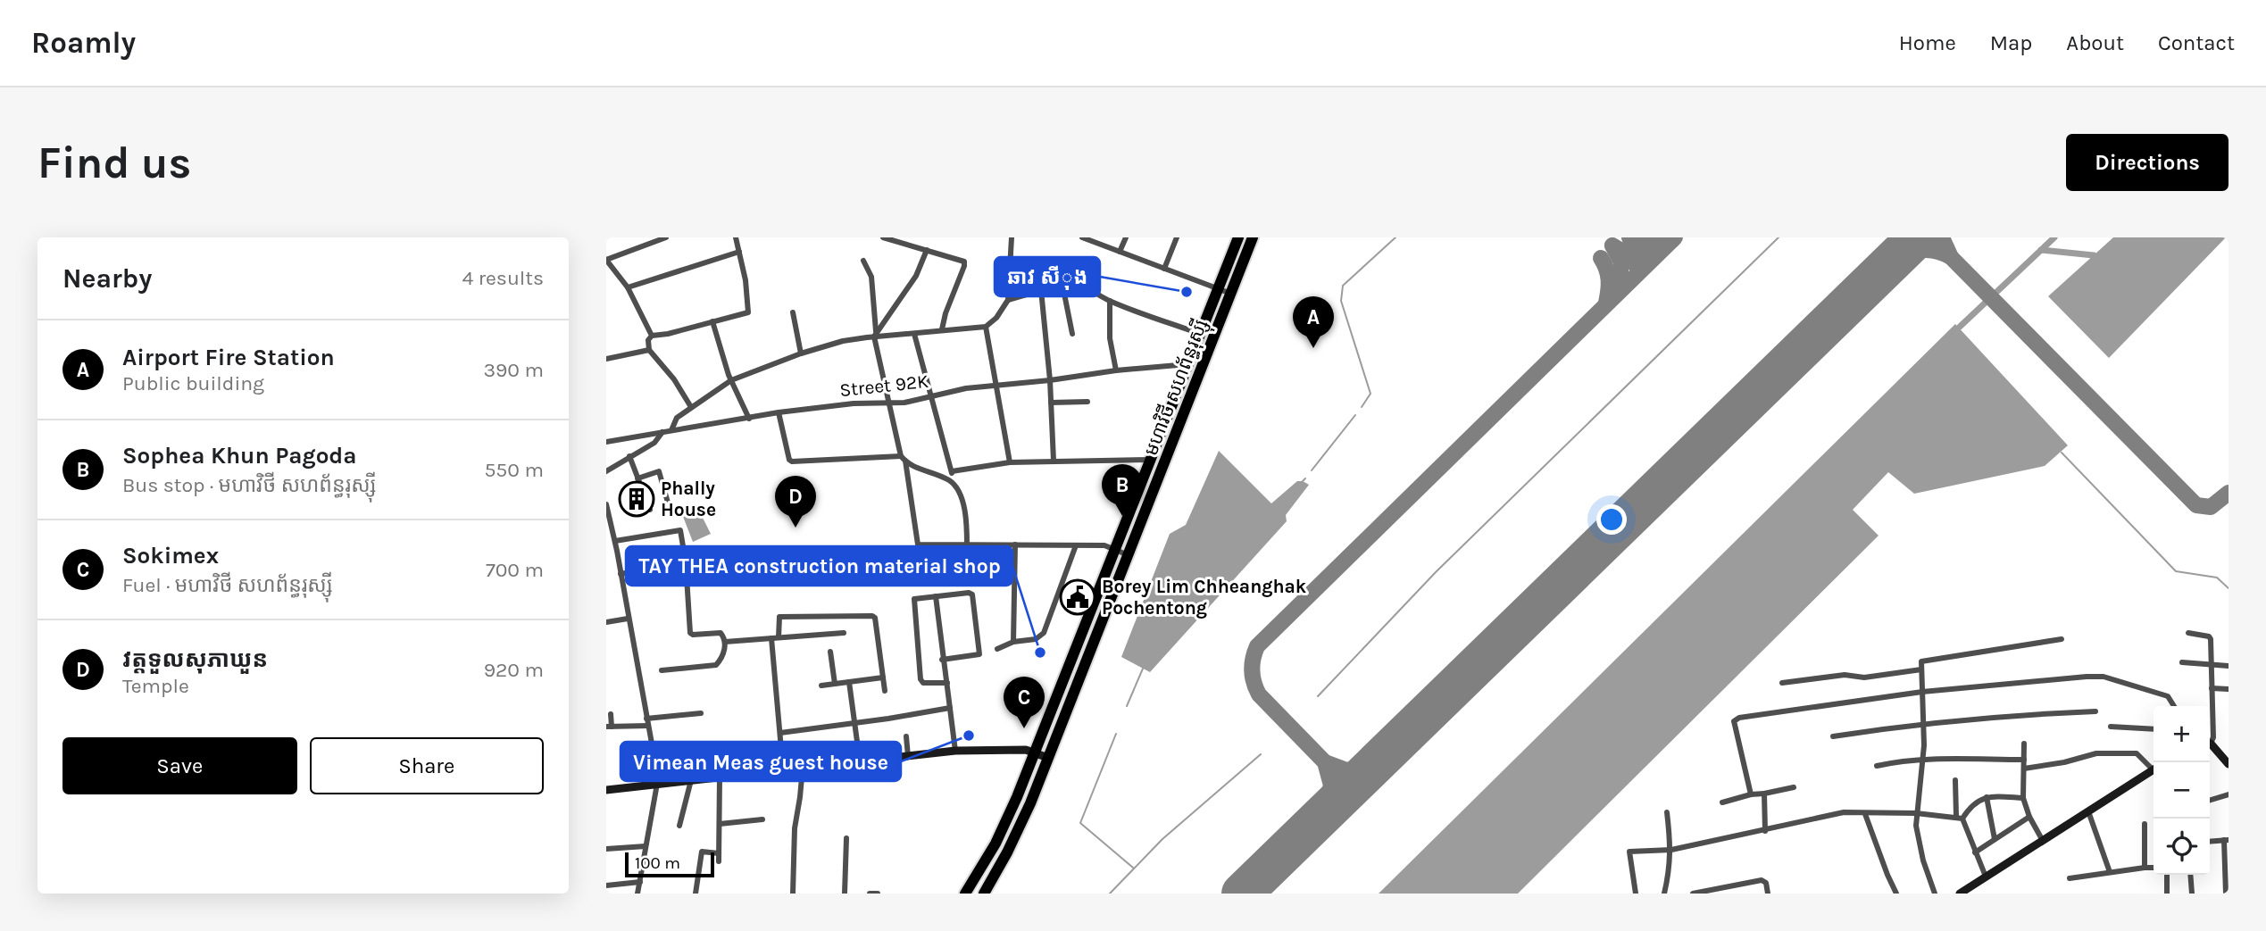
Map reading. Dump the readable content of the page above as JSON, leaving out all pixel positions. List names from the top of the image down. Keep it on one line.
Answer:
{"streets":{"highway":["មហាវិថី សហព័ន្ធរុស្ស៊ី"],"street":["Street 92K"]},"crossings":[["Street 92K","មហាវិថី សហព័ន្ធរុស្ស៊ី"]],"places":{"other":["ឆាវ សីុង","TAY THEA construction material shop","Vimean Meas guest house"],"building":["Phally House"],"public building":["Borey Lim Chheanghak Pochentong"]},"scale_bar":"100 m","page":{"header":"Roamly","nav":["Home","Map","About","Contact"],"buttons":["Directions",["Save","Share"]],"title":"Find us","heading":["Nearby","4 results"],"pins":["A","B","D","C"],"list":[{"mark":"A","name":"Airport Fire Station","note":"Public building","value":"390 m"},{"mark":"B","name":"Sophea Khun Pagoda","note":"Bus stop · មហាវិថី សហព័ន្ធរុស្ស៊ី","value":"550 m"},{"mark":"C","name":"Sokimex","note":"Fuel · មហាវិថី សហព័ន្ធរុស្ស៊ី","value":"700 m"},{"mark":"D","name":"វត្តទួលសុភាឃួន","note":"Temple","value":"920 m"}],"map_buttons":["+","−"],"scale":"100 m"}}
